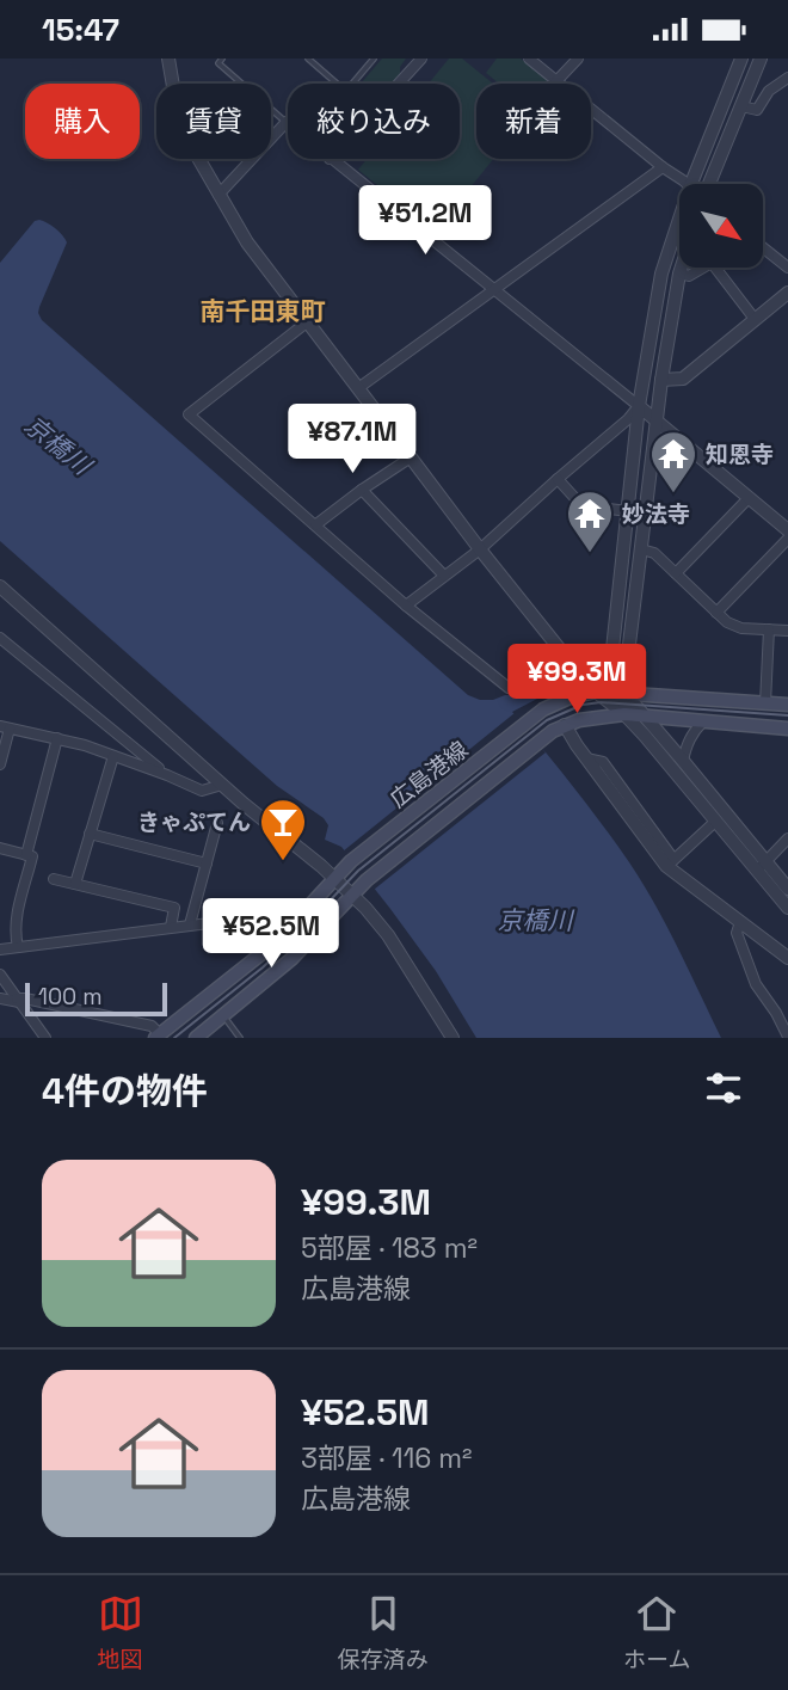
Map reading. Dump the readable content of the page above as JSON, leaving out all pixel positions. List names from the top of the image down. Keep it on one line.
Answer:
{"streets":{"main road":["広島港線"]},"districts":["南千田東町"],"water":["京橋川"],"places":{"temple":["知恩寺","妙法寺"],"bar":["きゃぷてん"]},"scale_bar":"100 m","north":"bottom right","page":{"status":"15:47","chip":["購入","賃貸","絞り込み","新着"],"price":["¥51.2M","¥87.1M","¥99.3M","¥52.5M"],"scale":"100 m","heading":"4件の物件","list":[{"name":"¥99.3M","note":"5部屋 · 183 m² · 広島港線"},{"name":"¥52.5M","note":"3部屋 · 116 m² · 広島港線"}],"tabs":["地図","保存済み","ホーム"]}}
